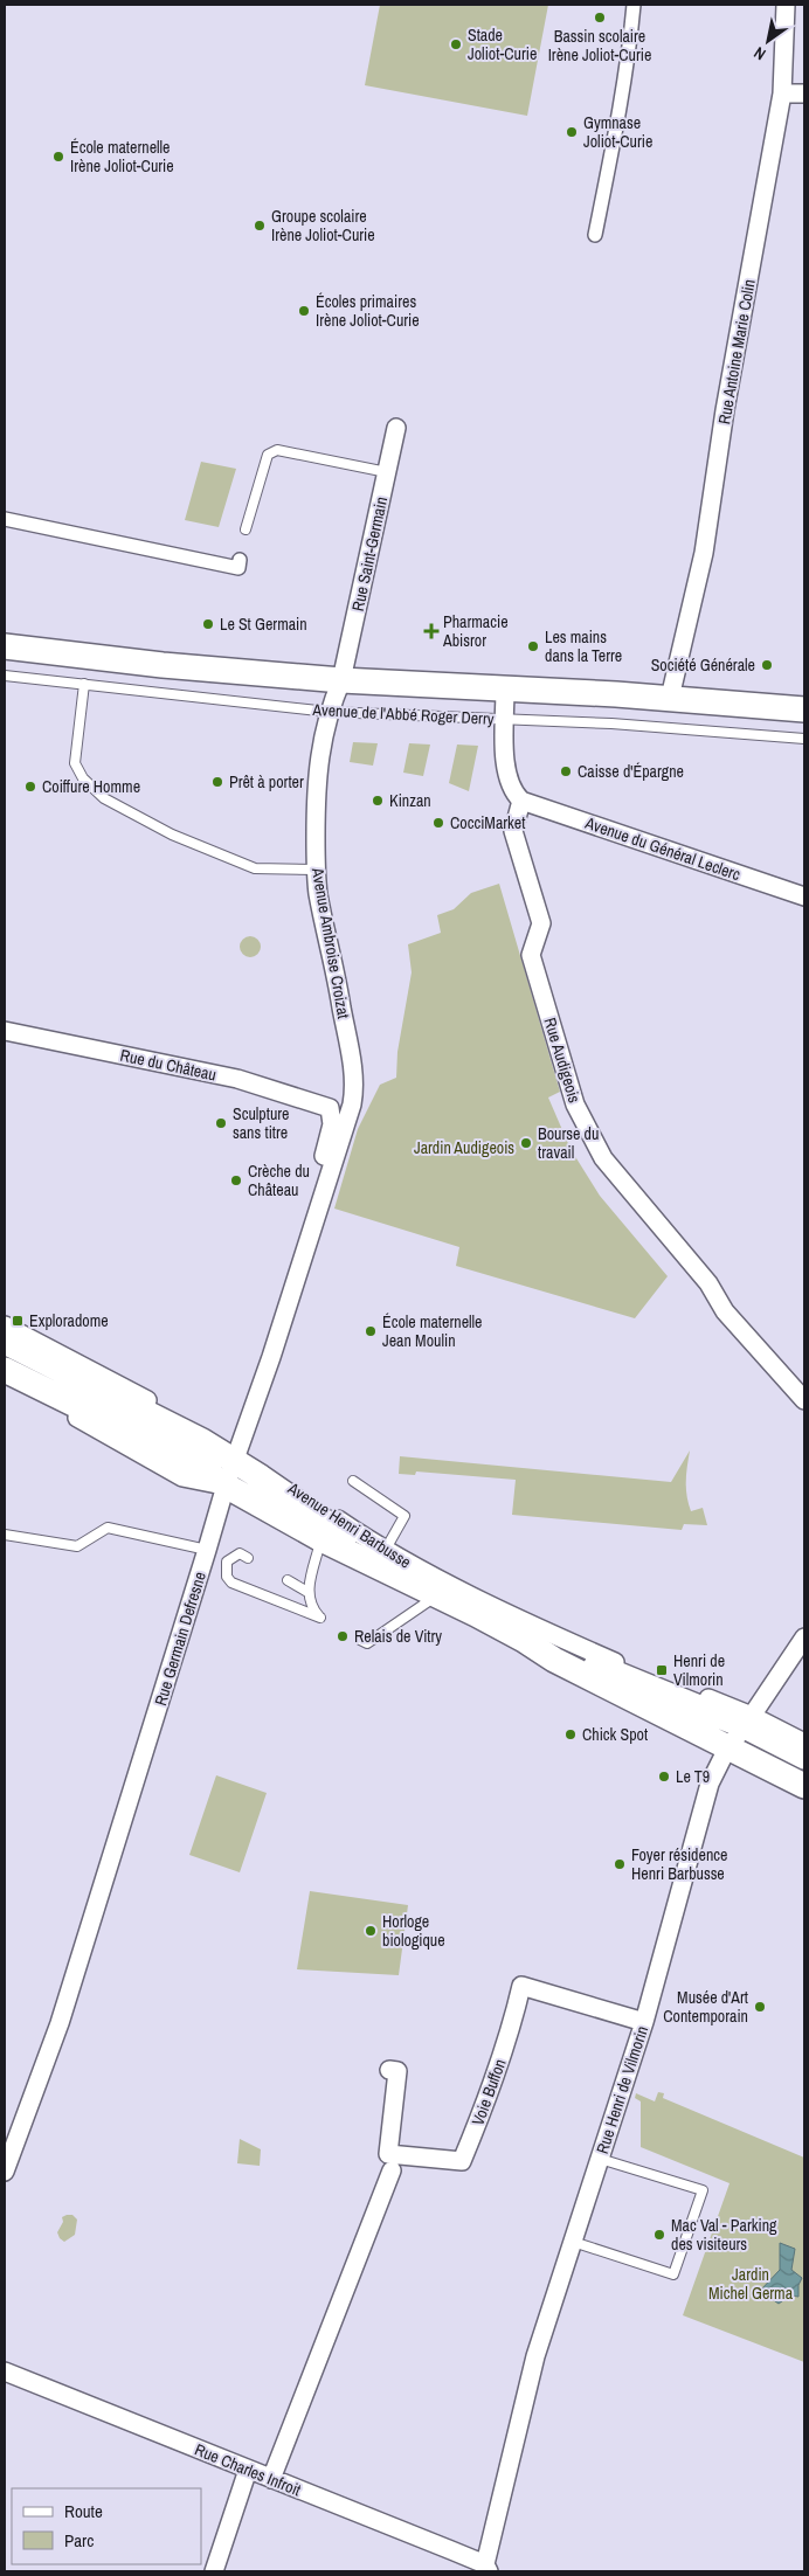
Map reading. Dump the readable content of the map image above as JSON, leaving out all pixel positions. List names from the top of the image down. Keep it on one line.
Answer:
{"streets":{"main road":["Avenue de l'Abbé Roger Derry","Avenue Henri Barbusse"],"street":["Rue Antoine Marie Colin","Rue Saint-Germain","Avenue du Général Leclerc","Avenue Ambroise Croizat","Rue Audigeois","Rue du Château","Rue Germain Defresne","Rue Henri de Vilmorin","Voie Buffon","Rue Charles Infroit"]},"crossings":[["Rue Antoine Marie Colin","Avenue de l'Abbé Roger Derry"],["Rue Saint-Germain","Avenue de l'Abbé Roger Derry"],["Rue Saint-Germain","Avenue Ambroise Croizat"],["Avenue de l'Abbé Roger Derry","Avenue Ambroise Croizat"],["Avenue du Général Leclerc","Rue Audigeois"],["Avenue Ambroise Croizat","Rue Germain Defresne"],["Avenue Henri Barbusse","Rue Germain Defresne"],["Avenue Henri Barbusse","Rue Henri de Vilmorin"],["Rue Henri de Vilmorin","Voie Buffon"],["Rue Henri de Vilmorin","Rue Charles Infroit"]],"parks":["Jardin Audigeois","Jardin Michel Germa"],"places":{"other":["Bassin scolaire Irène Joliot-Curie","Stade Joliot-Curie","Gymnase Joliot-Curie","École maternelle Irène Joliot-Curie","Groupe scolaire Irène Joliot-Curie","Écoles primaires Irène Joliot-Curie","Le St Germain","Les mains dans la Terre","Société Générale","Caisse d'Épargne","Prêt à porter","Coiffure Homme","Kinzan","CocciMarket","Sculpture sans titre","Bourse du travail","Crèche du Château","École maternelle Jean Moulin","Relais de Vitry","Chick Spot","Le T9","Foyer résidence Henri Barbusse","Horloge biologique","Musée d'Art Contemporain","Mac Val - Parking des visiteurs"],"health":["Pharmacie Abisror"],"transit":["Exploradome","Henri de Vilmorin"]},"legend":["Route","Parc"],"north":"bottom left"}
